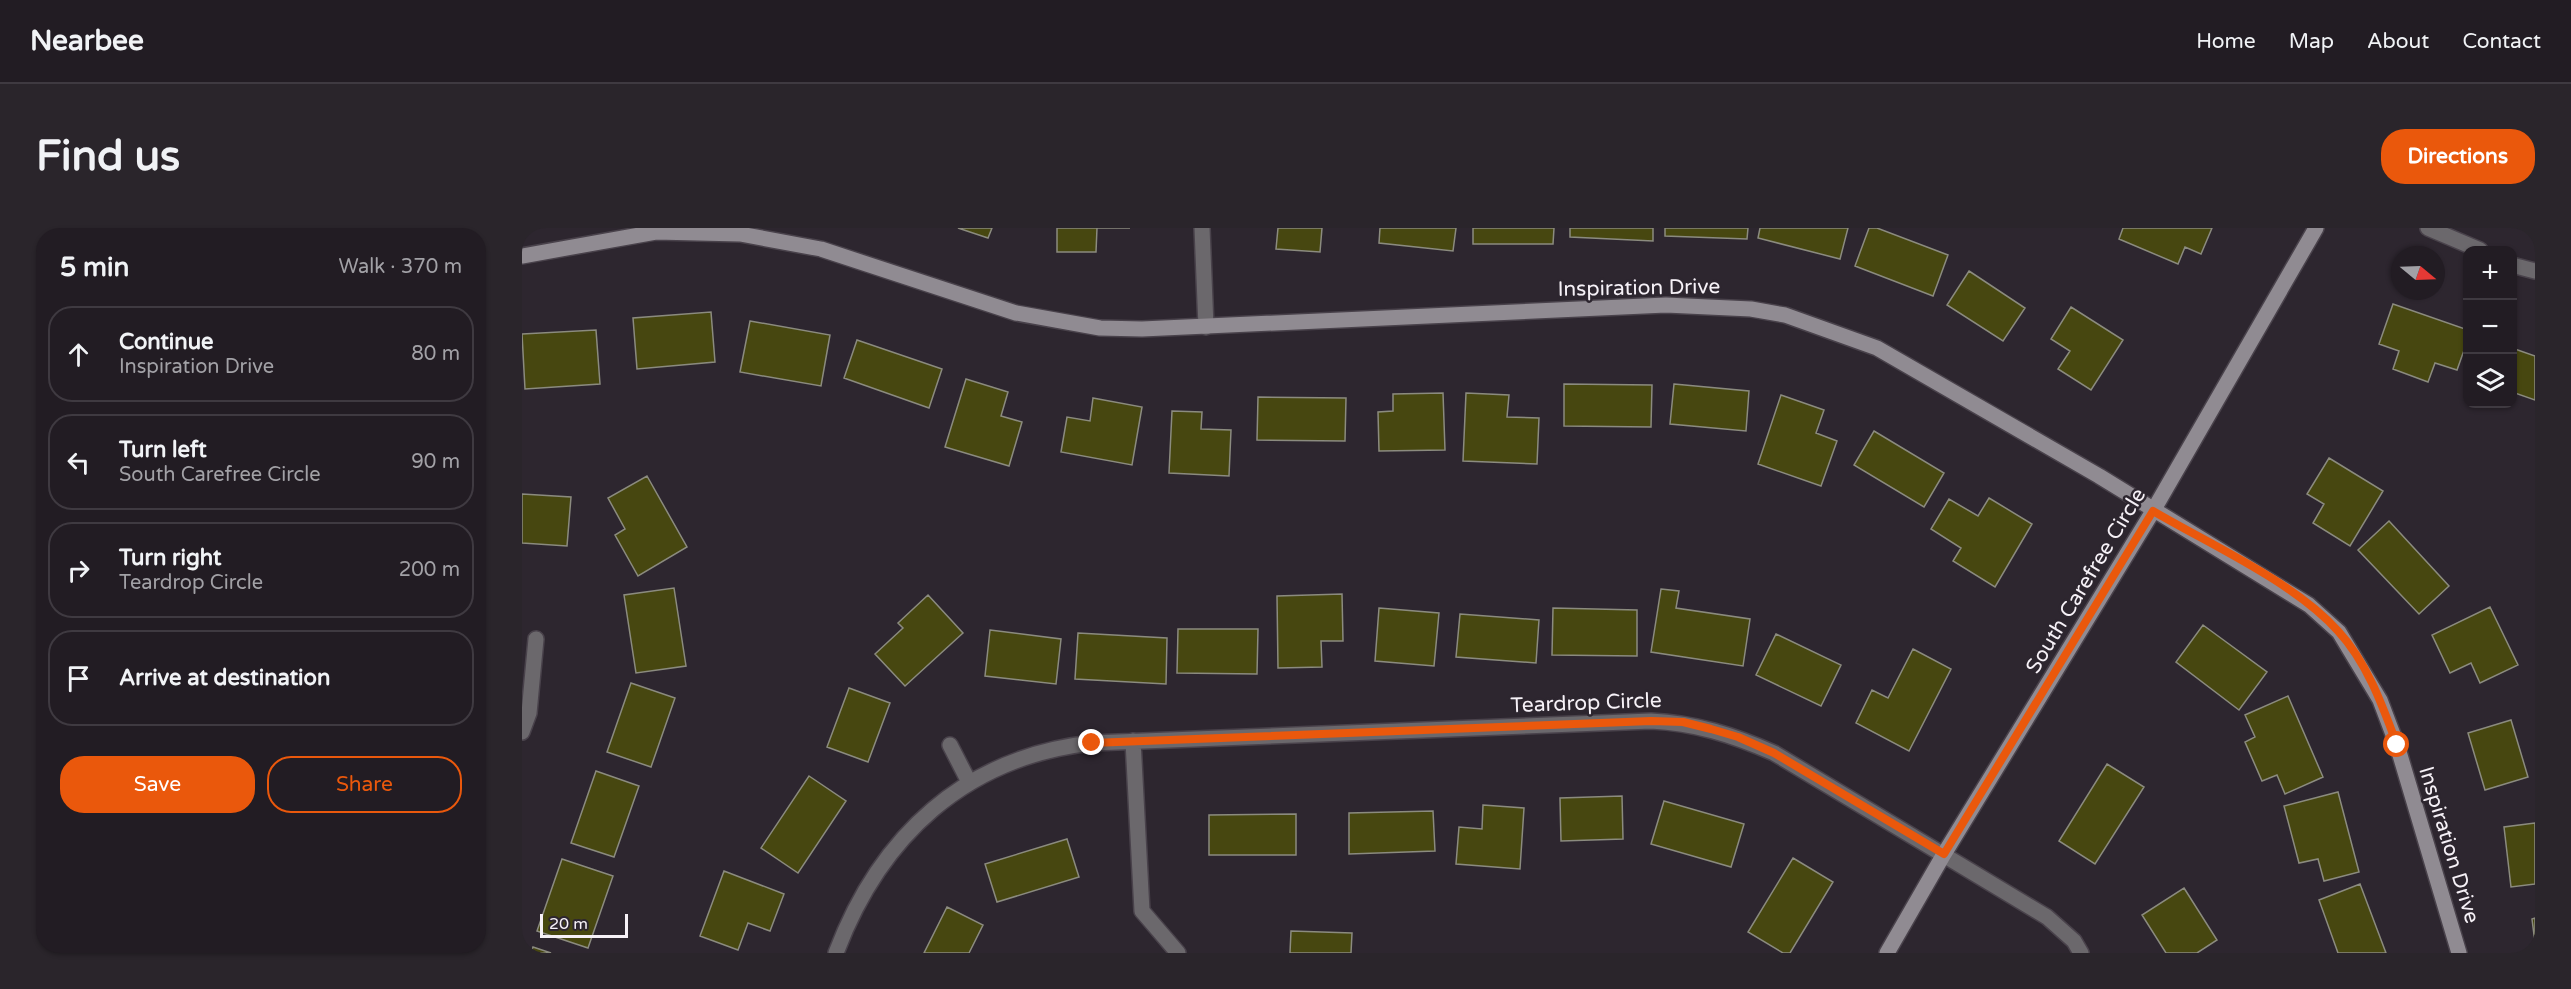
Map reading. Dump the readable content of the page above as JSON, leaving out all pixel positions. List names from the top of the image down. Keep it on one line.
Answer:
{"streets":{"street":["Inspiration Drive","South Carefree Circle","Teardrop Circle"]},"crossings":[["Inspiration Drive","South Carefree Circle"],["South Carefree Circle","Teardrop Circle"]],"scale_bar":"20 m","north":"right","page":{"header":"Nearbee","nav":["Home","Map","About","Contact"],"buttons":["Directions",["Save","Share"]],"title":"Find us","heading":["5 min","Walk · 370 m"],"map_buttons":["+","−"],"list":[["Continue","Inspiration Drive","80 m"],["Turn left","South Carefree Circle","90 m"],["Turn right","Teardrop Circle","200 m"],"Arrive at destination"],"scale":"20 m"}}
